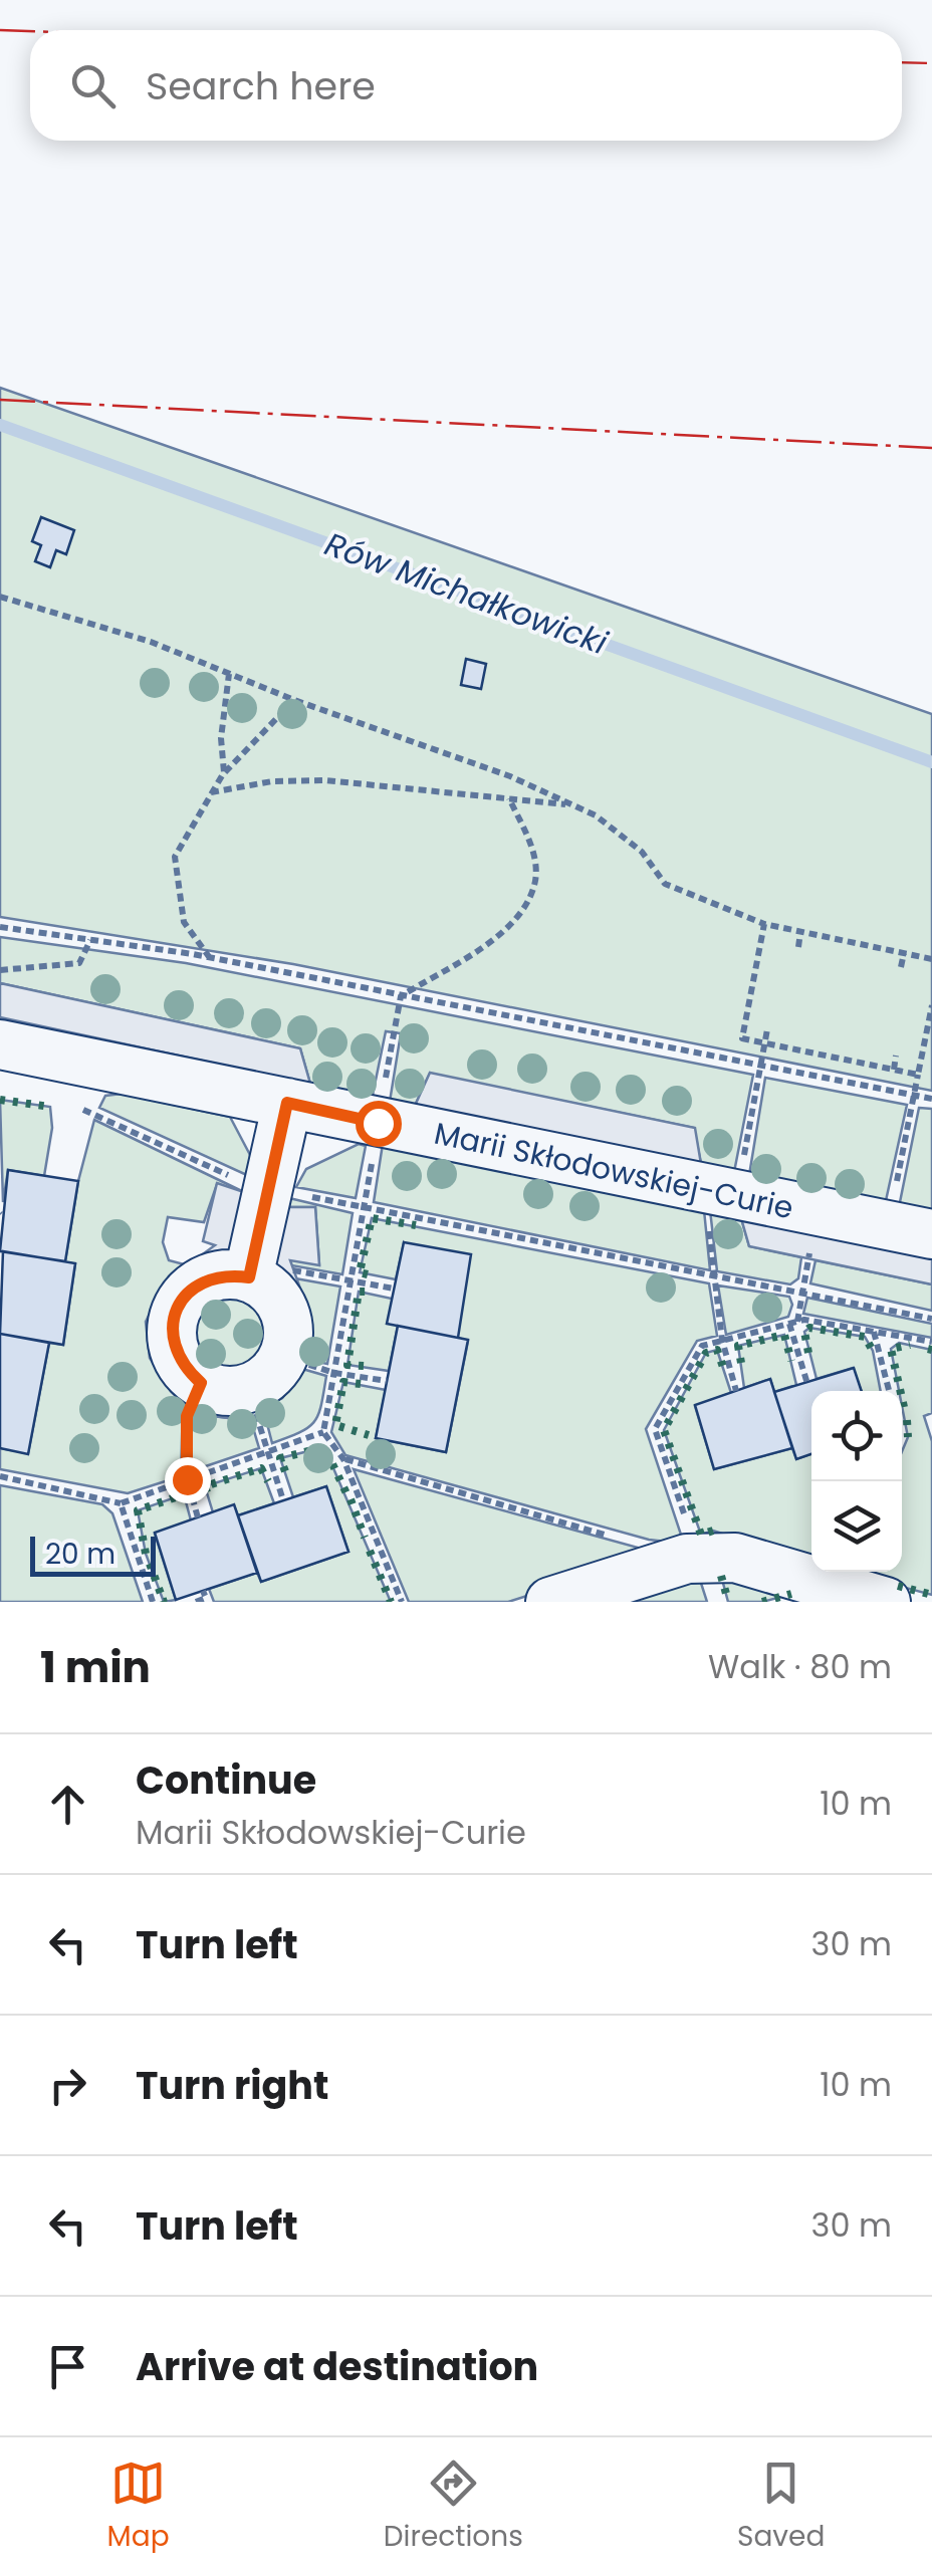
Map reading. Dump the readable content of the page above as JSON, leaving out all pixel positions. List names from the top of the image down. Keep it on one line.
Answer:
{"streets":{"street":["Marii Skłodowskiej-Curie"]},"water":["Rów Michałkowicki"],"scale_bar":"20 m","page":{"search":"Search here","scale":"20 m","heading":["1 min","Walk · 80 m"],"list":[["Continue","Marii Skłodowskiej-Curie","10 m"],["Turn left","30 m"],["Turn right","10 m"],["Turn left","30 m"],"Arrive at destination"],"nav":["Map","Directions","Saved"]}}
